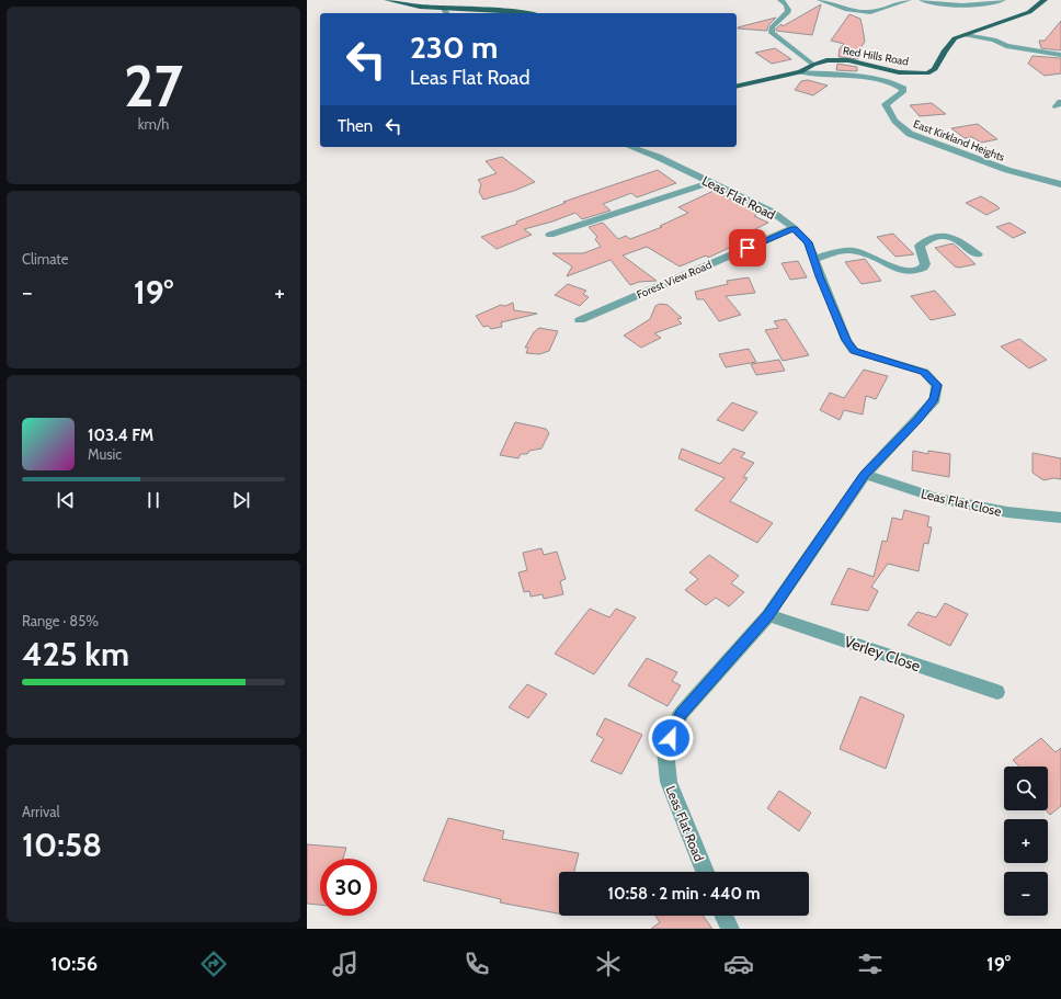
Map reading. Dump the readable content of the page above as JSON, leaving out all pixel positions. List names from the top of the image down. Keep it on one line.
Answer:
{"streets":{"main road":["Red Hills Road"],"street":["East Kirkland Heights","Leas Flat Road","Forest View Road","Leas Flat Close","Verley Close"]},"crossings":[["Red Hills Road","East Kirkland Heights"],["Leas Flat Road","Forest View Road"],["Leas Flat Road","Leas Flat Close"],["Leas Flat Road","Verley Close"]],"page":{"tile":[["27","km/h"],"Climate",["Range · 85%","425 km"],["Arrival","10:58"]],"turn":["230 m","Leas Flat Road"],"then":"Then","heat":["−","19°","+"],"song":["103.4 FM","Music"],"map_buttons":["+","−"],"limit":"30","trip":"10:58 · 2 min · 440 m","tabs":["10:56","19°"]}}
